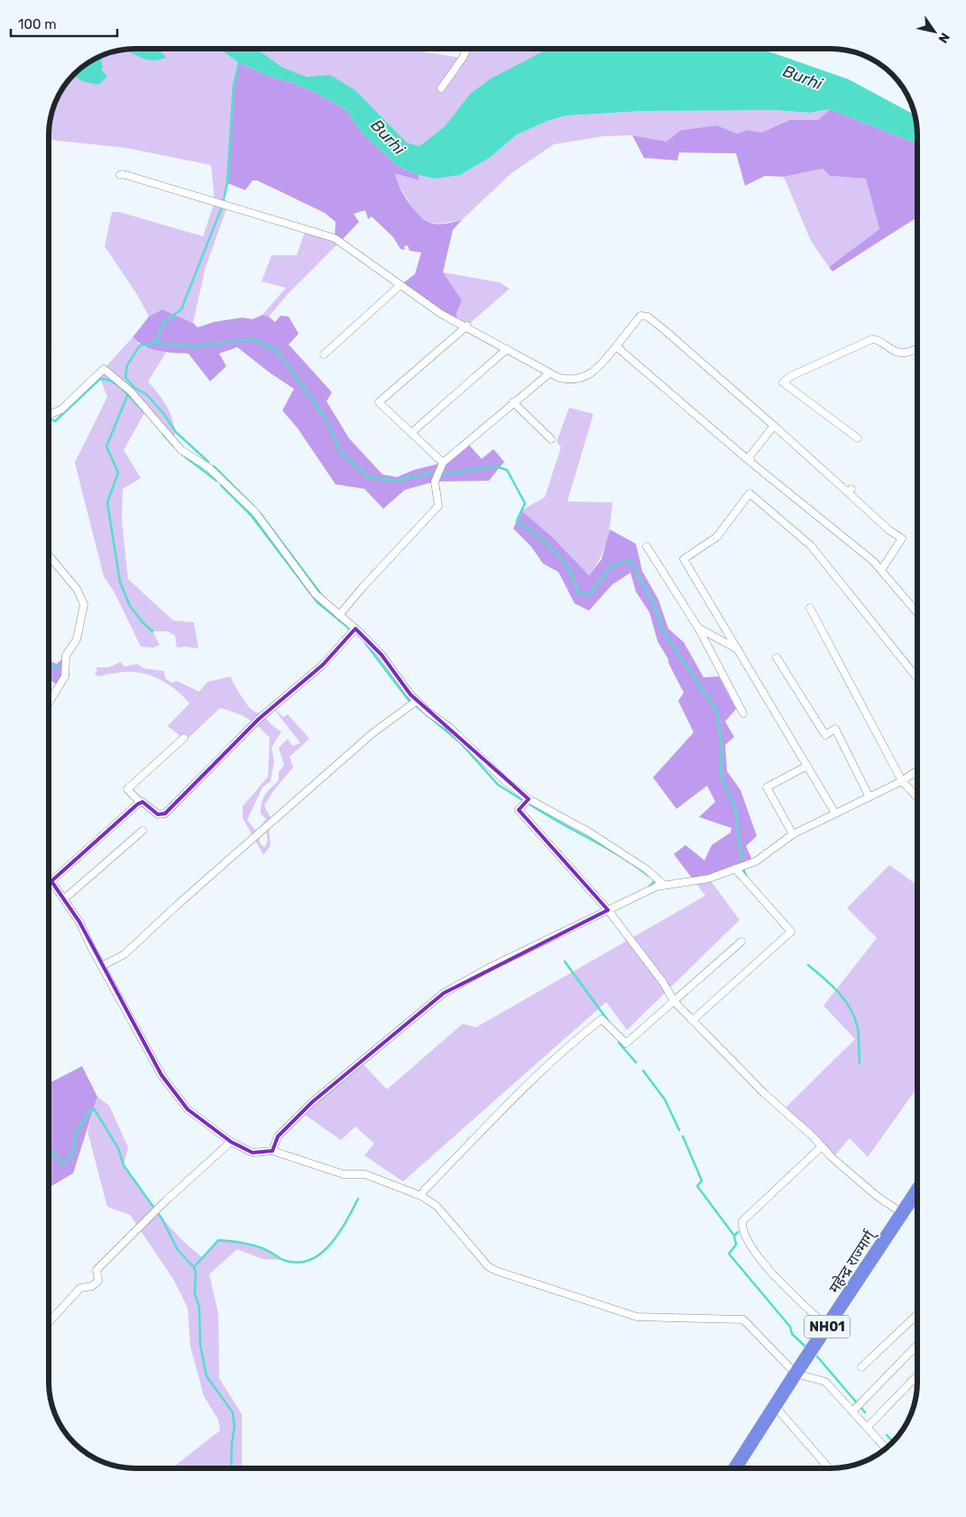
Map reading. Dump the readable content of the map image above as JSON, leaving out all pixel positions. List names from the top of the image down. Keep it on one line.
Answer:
{"streets":{"highway":["महेन्द्र राज्मार्ग्","NH01"]},"water":["Burhi"],"scale_bar":"100 m","north":"bottom right"}
